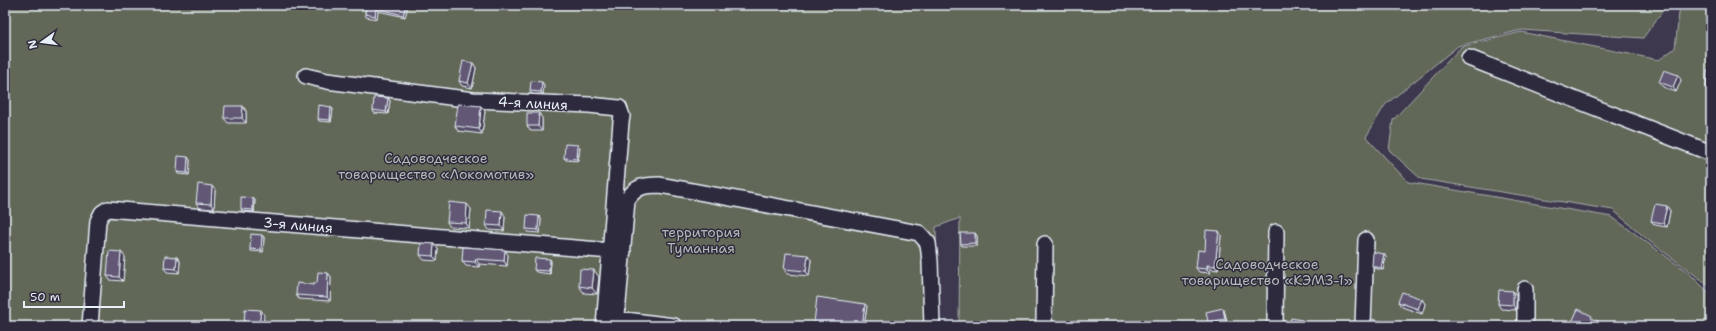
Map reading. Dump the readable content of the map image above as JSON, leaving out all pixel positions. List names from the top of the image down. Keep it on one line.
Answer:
{"streets":{"street":["4-я линия","3-я линия"]},"crossings":[["4-я линия","3-я линия"]],"parks":["Садоводческое товарищество «Локомотив»","территория Туманная","Садоводческое товарищество «КЭМЗ-1»"],"scale_bar":"50 m","north":"left"}
